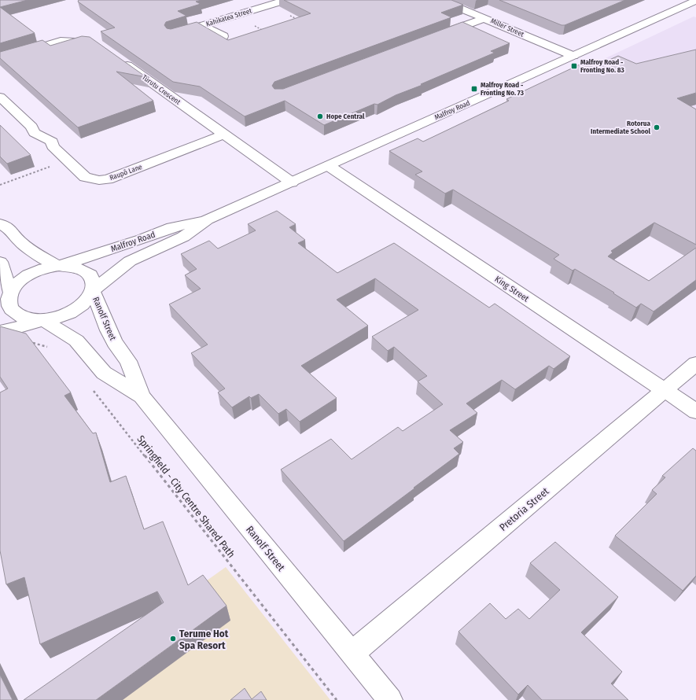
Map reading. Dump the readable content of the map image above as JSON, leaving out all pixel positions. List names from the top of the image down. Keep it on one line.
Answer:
{"streets":{"street":["Kahikatea Street","Miller Street","Tūrutu Crescent","Malfroy Road","Raupō Lane","King Street","Ranolf Street","Pretoria Street"],"path":["Springfield - City Centre Shared Path"]},"crossings":[["Miller Street","Malfroy Road"],["Tūrutu Crescent","Malfroy Road"],["Tūrutu Crescent","Raupō Lane"],["Malfroy Road","King Street"],["Malfroy Road","Ranolf Street"],["King Street","Pretoria Street"],["Ranolf Street","Pretoria Street"]],"places":{"transit":["Malfroy Road - Fronting No. 83","Malfroy Road - Fronting No. 73"],"other":["Hope Central","Rotorua Intermediate School","Terume Hot Spa Resort"]}}
